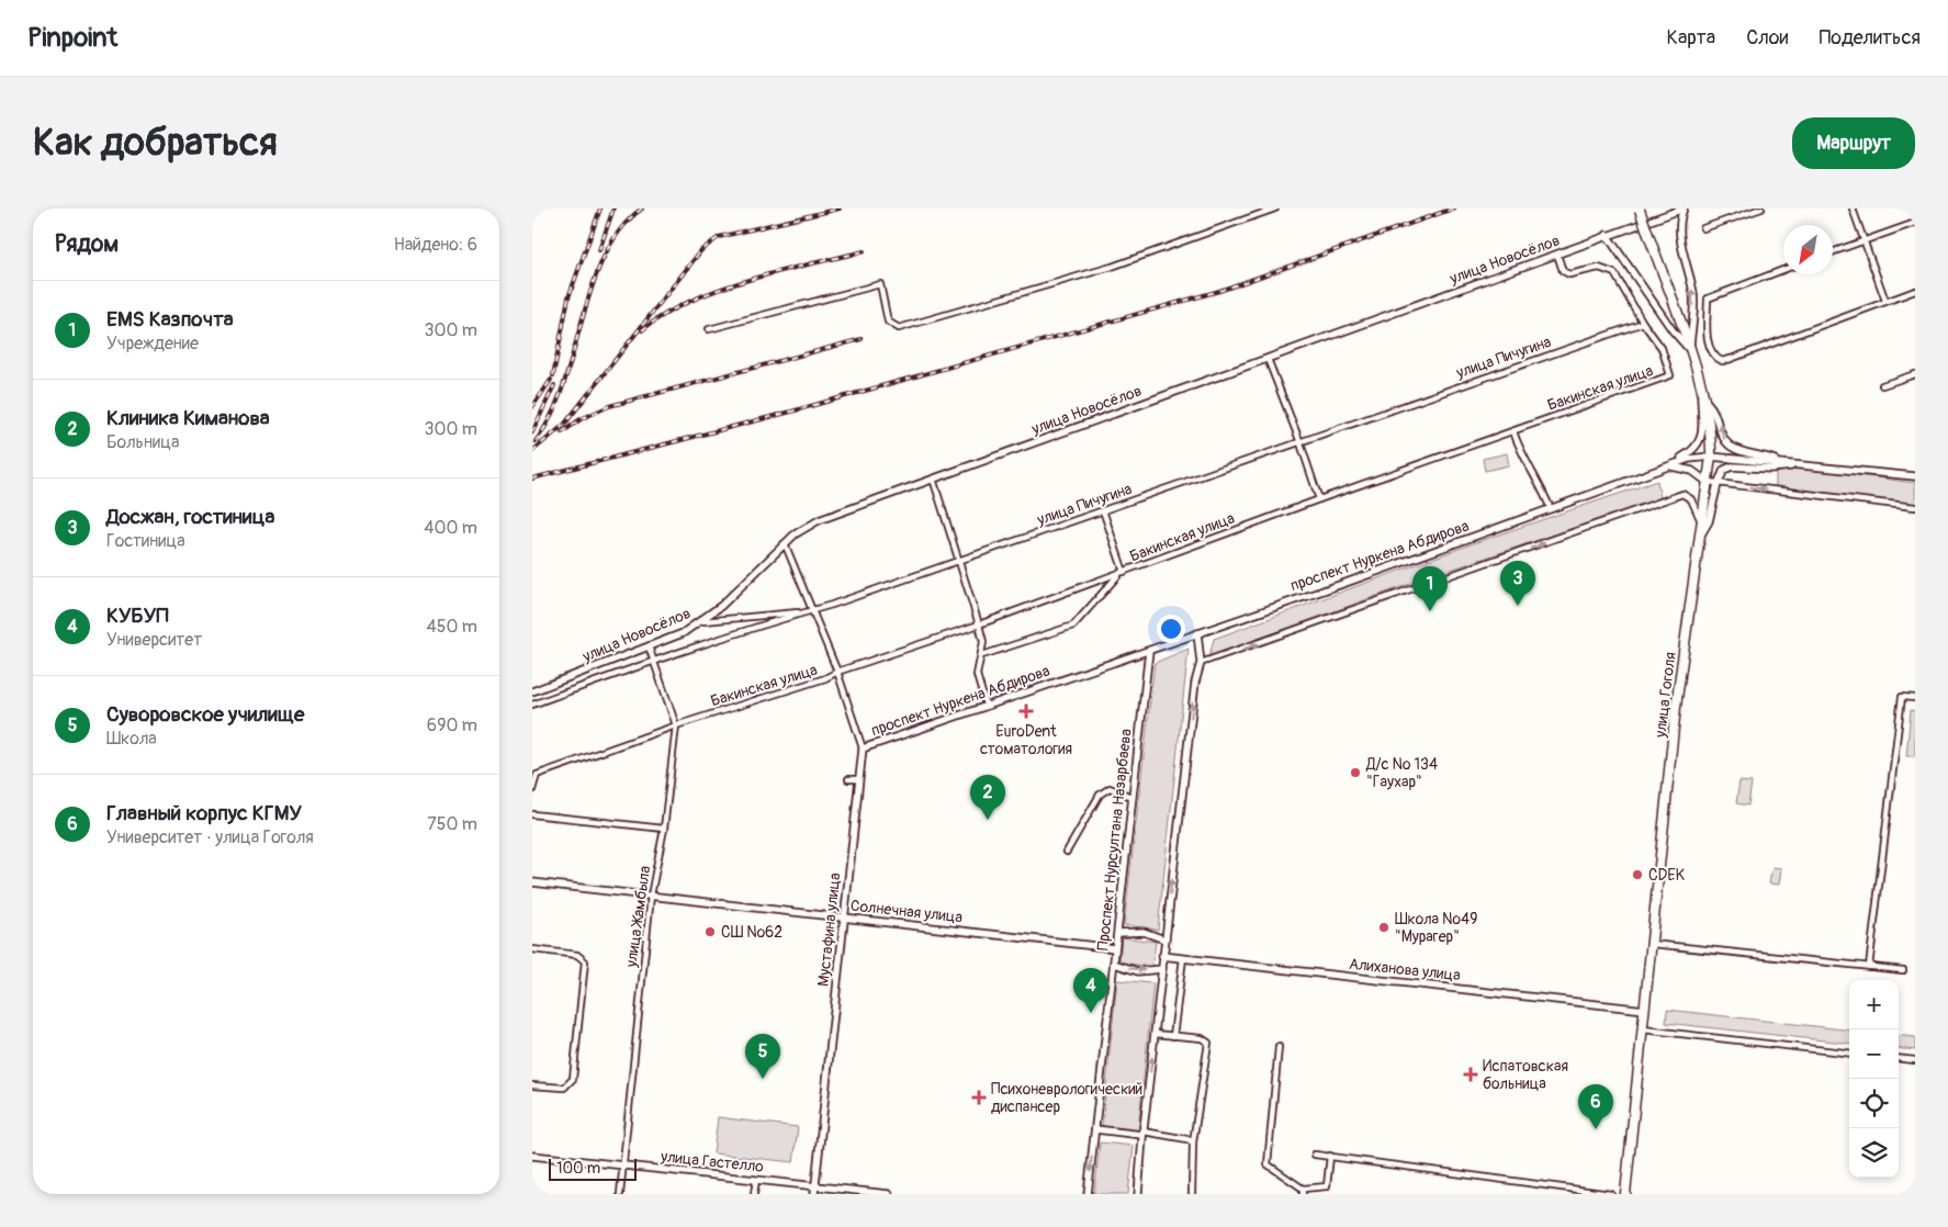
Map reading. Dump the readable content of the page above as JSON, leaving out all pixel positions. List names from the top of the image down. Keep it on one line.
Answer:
{"streets":{"highway":["улица Гоголя"],"main road":["улица Новосёлов","проспект Нуркена Абдирова","Проспект Нурсултана Назарбаева","Солнечная улица","Мустафина улица","Алиханова улица","улица Гастелло"],"street":["улица Пичугина","Бакинская улица","улица Жамбыла"]},"crossings":[["улица Новосёлов","Бакинская улица"],["улица Новосёлов","улица Жамбыла"],["улица Новосёлов","Мустафина улица"],["улица Пичугина","Бакинская улица"],["улица Пичугина","улица Жамбыла"],["улица Пичугина","Мустафина улица"],["Бакинская улица","улица Жамбыла"],["Бакинская улица","Мустафина улица"],["проспект Нуркена Абдирова","улица Гоголя"],["проспект Нуркена Абдирова","Проспект Нурсултана Назарбаева"],["проспект Нуркена Абдирова","Мустафина улица"],["улица Гоголя","Алиханова улица"],["Проспект Нурсултана Назарбаева","Солнечная улица"],["Солнечная улица","улица Жамбыла"],["Солнечная улица","Мустафина улица"],["улица Жамбыла","улица Гастелло"],["Мустафина улица","улица Гастелло"]],"places":{"health":["EuroDent стоматология","Испатовская больница","Психоневрологический диспансер"],"other":["Д/с № 134 \"Гаухар\"","CDEK","Школа №49 \"Мурагер\"","СШ №62"]},"scale_bar":"100 m","north":"bottom left","page":{"header":"Pinpoint","nav":["Карта","Слои","Поделиться"],"buttons":"Маршрут","title":"Как добраться","heading":["Рядом","Найдено: 6"],"list":[{"mark":"1","name":"EMS Казпочта","note":"Учреждение","value":"300 m"},{"mark":"2","name":"Клиника Киманова","note":"Больница","value":"300 m"},{"mark":"3","name":"Досжан, гостиница","note":"Гостиница","value":"400 m"},{"mark":"4","name":"КУБУП","note":"Университет","value":"450 m"},{"mark":"5","name":"Суворовское училище","note":"Школа","value":"690 m"},{"mark":"6","name":"Главный корпус КГМУ","note":"Университет · улица Гоголя","value":"750 m"}],"pins":["3","1","2","4","5","6"],"map_buttons":["+","−"],"scale":"100 m"}}
